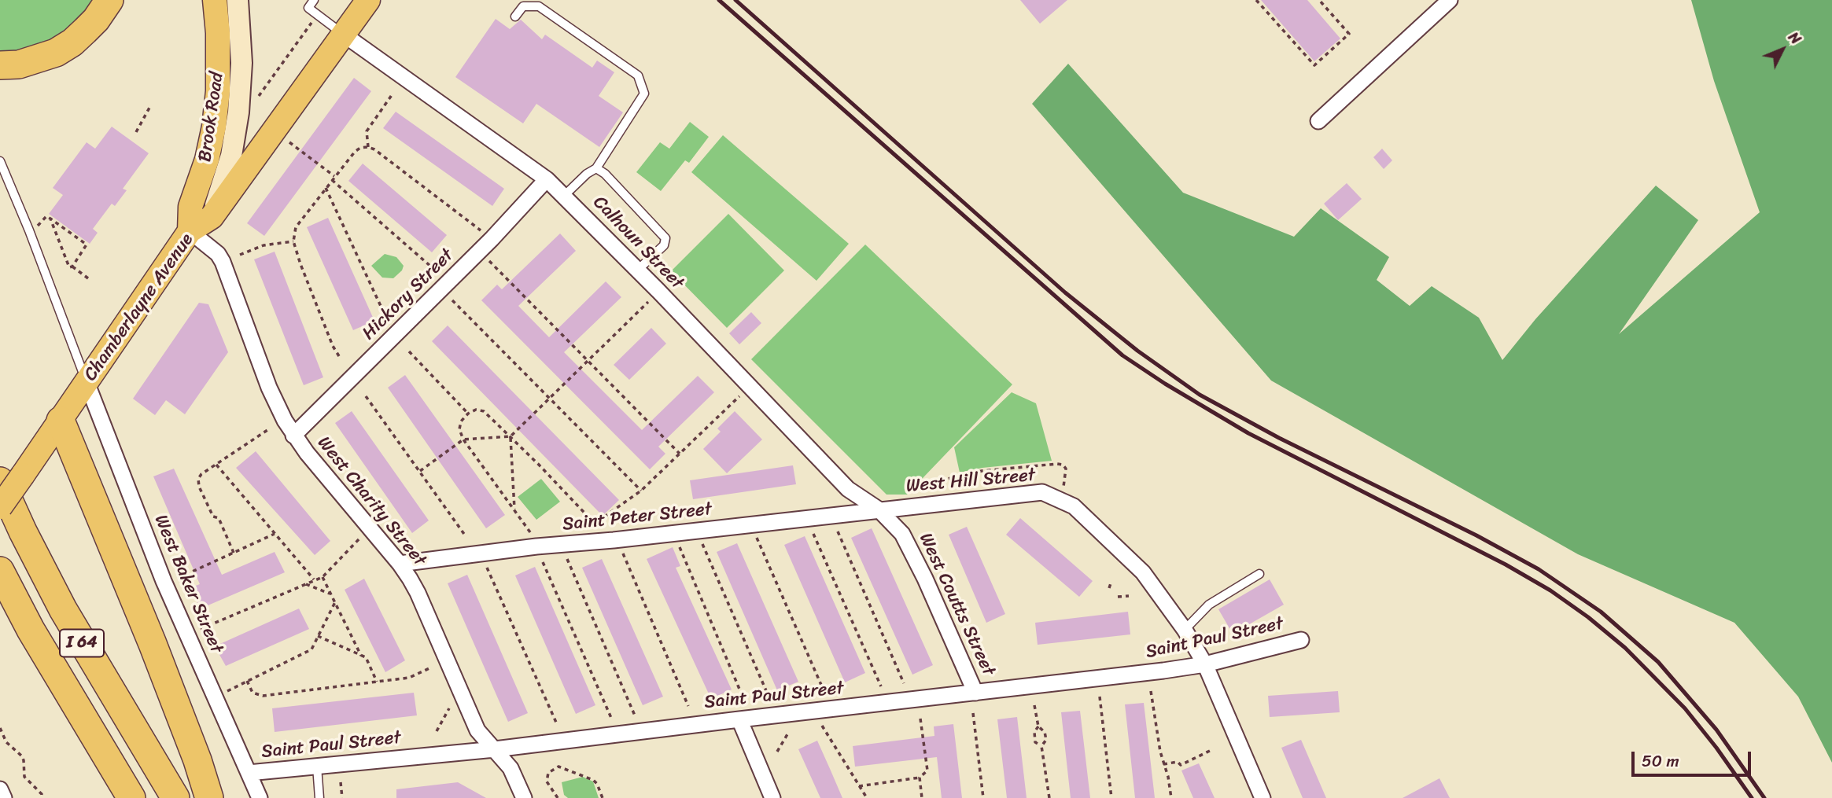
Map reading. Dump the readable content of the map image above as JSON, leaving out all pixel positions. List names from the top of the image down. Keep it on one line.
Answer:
{"streets":{"highway":["I 64"],"main road":["Brook Road","Chamberlayne Avenue"],"street":["Calhoun Street","Hickory Street","West Hill Street","West Charity Street","Saint Peter Street","West Baker Street","West Coutts Street","Saint Paul Street"]},"crossings":[["Brook Road","Chamberlayne Avenue"],["Brook Road","West Charity Street"],["Calhoun Street","Hickory Street"],["Calhoun Street","Chamberlayne Avenue"],["Calhoun Street","West Hill Street"],["Calhoun Street","Saint Peter Street"],["Calhoun Street","West Coutts Street"],["Hickory Street","West Charity Street"],["Chamberlayne Avenue","West Charity Street"],["Chamberlayne Avenue","West Baker Street"],["West Hill Street","Saint Peter Street"],["West Hill Street","West Coutts Street"],["West Hill Street","Saint Paul Street"],["West Charity Street","Saint Peter Street"],["West Charity Street","Saint Paul Street"],["Saint Peter Street","West Coutts Street"],["West Baker Street","Saint Paul Street"],["West Coutts Street","Saint Paul Street"]],"scale_bar":"50 m","north":"top right"}
